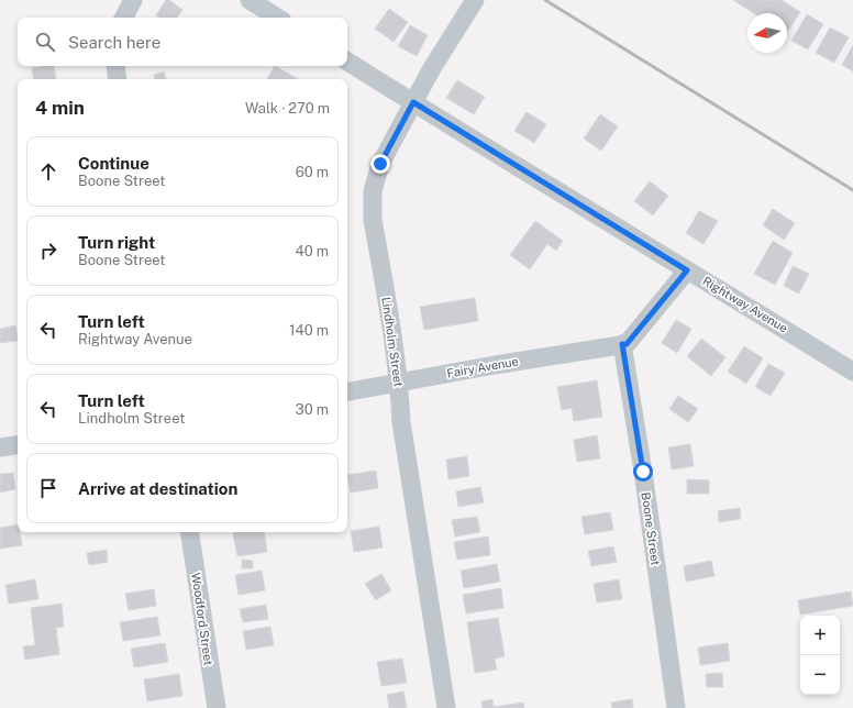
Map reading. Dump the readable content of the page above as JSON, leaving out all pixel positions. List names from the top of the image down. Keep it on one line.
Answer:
{"streets":{"street":["Rightway Avenue","Lindholm Street","Fairy Avenue","Boone Street","Woodford Street"]},"crossings":[["Rightway Avenue","Lindholm Street"],["Lindholm Street","Fairy Avenue"],["Fairy Avenue","Boone Street"]],"north":"left","page":{"search":"Search here","heading":["4 min","Walk · 270 m"],"list":[["Continue","Boone Street","60 m"],["Turn right","Boone Street","40 m"],["Turn left","Rightway Avenue","140 m"],["Turn left","Lindholm Street","30 m"],"Arrive at destination"],"map_buttons":["+","−"]}}
